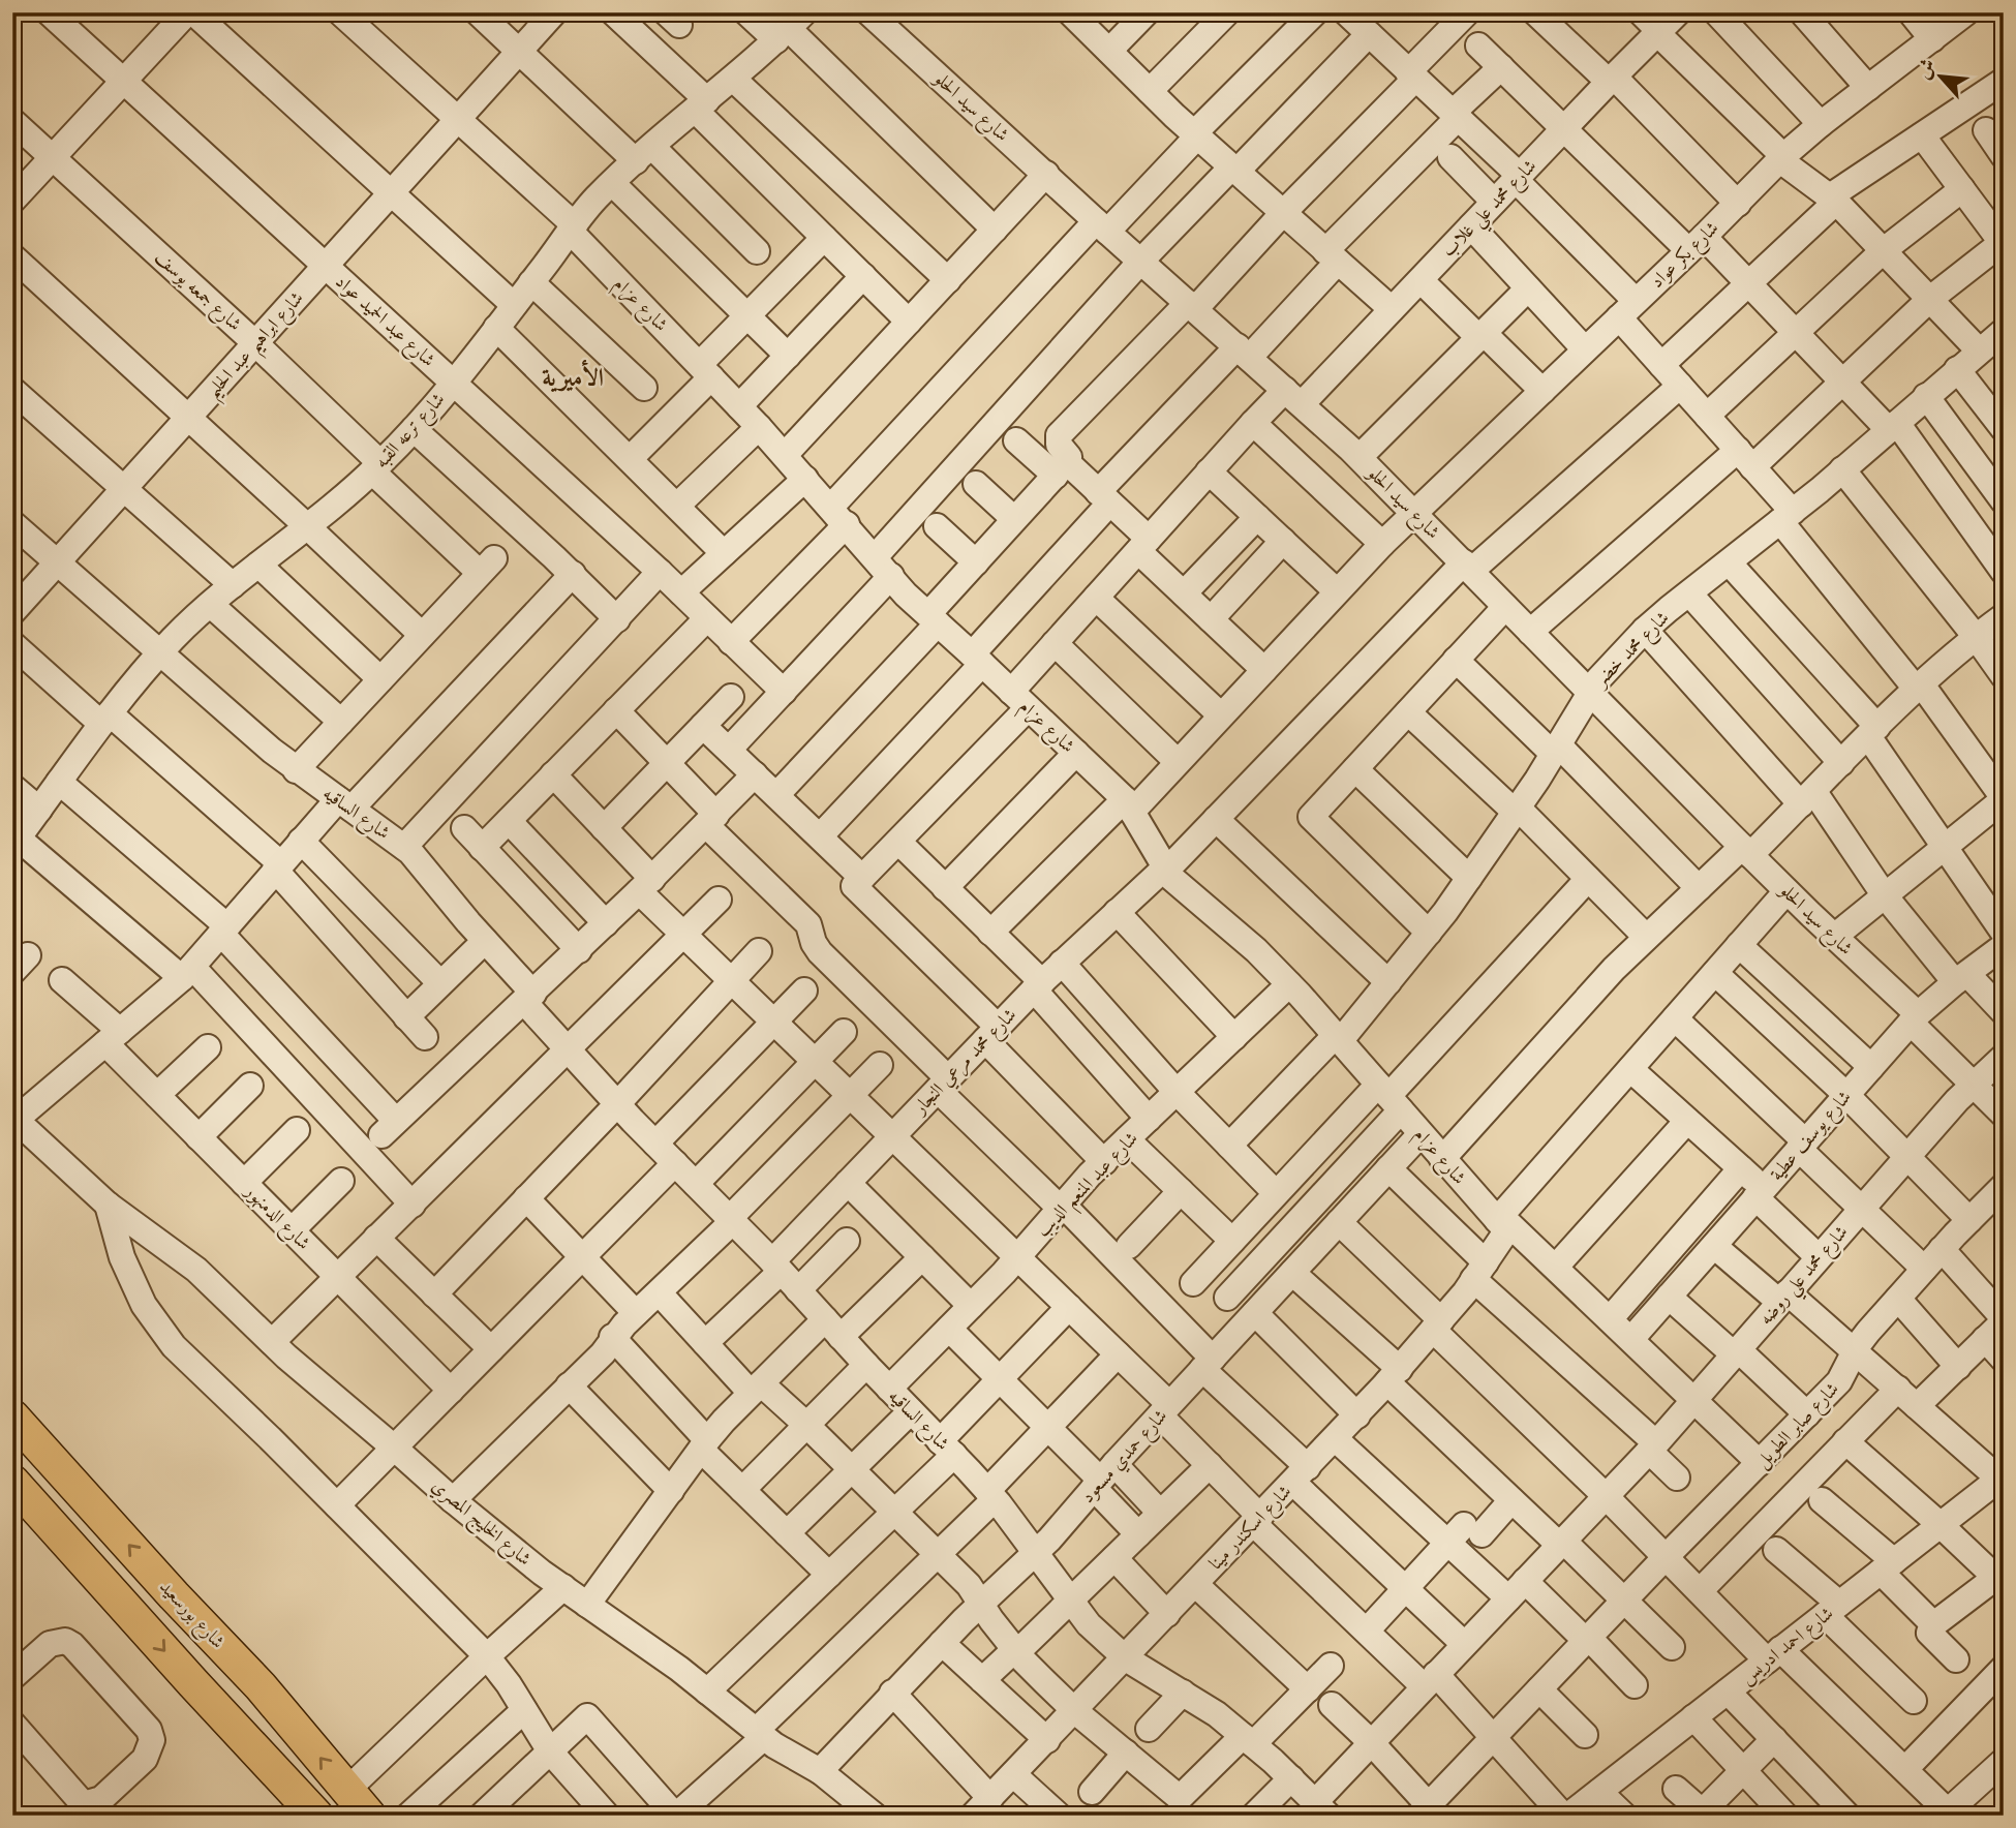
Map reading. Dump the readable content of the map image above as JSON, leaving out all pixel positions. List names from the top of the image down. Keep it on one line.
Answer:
{"streets":{"main road":["شارع بورسعيد"],"street":["شارع سيد الحلو","شارع محمد علي غلاب","شارع بكر عواد","شارع جمعه يوسف","شارع عزام","شارع عبد الحميد عواد","شارع ابراهيم عبد الحليم","شارع ترعه القبه","شارع محمد خضر","شارع الساقيه","شارع محمد مرعي النجار","شارع يوسف عطية","شارع عبد المنعم الديب","شارع الدمنهور","شارع محمد علي روضه","شارع صابر الطويل","شارع حمدي مسعود","شارع الخليج المصري","شارع اسكندر مينا","شارع احمد ادريس"]},"crossings":[["شارع سيد الحلو","شارع محمد علي غلاب"],["شارع سيد الحلو","شارع بكر عواد"],["شارع سيد الحلو","شارع محمد خضر"],["شارع سيد الحلو","شارع محمد مرعي النجار"],["شارع سيد الحلو","شارع يوسف عطية"],["شارع سيد الحلو","شارع محمد علي روضه"],["شارع سيد الحلو","شارع اسكندر مينا"],["شارع محمد علي غلاب","شارع عزام"],["شارع بكر عواد","شارع عزام"],["شارع جمعه يوسف","شارع ابراهيم عبد الحليم"],["شارع جمعه يوسف","شارع ترعه القبه"],["شارع عزام","شارع ابراهيم عبد الحليم"],["شارع عزام","شارع ترعه القبه"],["شارع عزام","شارع محمد خضر"],["شارع عزام","شارع محمد مرعي النجار"],["شارع عزام","شارع يوسف عطية"],["شارع عزام","شارع عبد المنعم الديب"],["شارع عزام","شارع محمد علي روضه"],["شارع عزام","شارع صابر الطويل"],["شارع عزام","شارع حمدي مسعود"],["شارع عزام","شارع اسكندر مينا"],["شارع عبد الحميد عواد","شارع ابراهيم عبد الحليم"],["شارع عبد الحميد عواد","شارع ترعه القبه"],["شارع ابراهيم عبد الحليم","شارع الساقيه"],["شارع ترعه القبه","شارع الساقيه"],["شارع الساقيه","شارع محمد مرعي النجار"],["شارع الساقيه","شارع عبد المنعم الديب"],["شارع الساقيه","شارع محمد علي روضه"],["شارع الساقيه","شارع حمدي مسعود"],["شارع الساقيه","شارع اسكندر مينا"],["شارع حمدي مسعود","شارع الخليج المصري"]],"districts":["الأميرية"],"north":"top left"}
